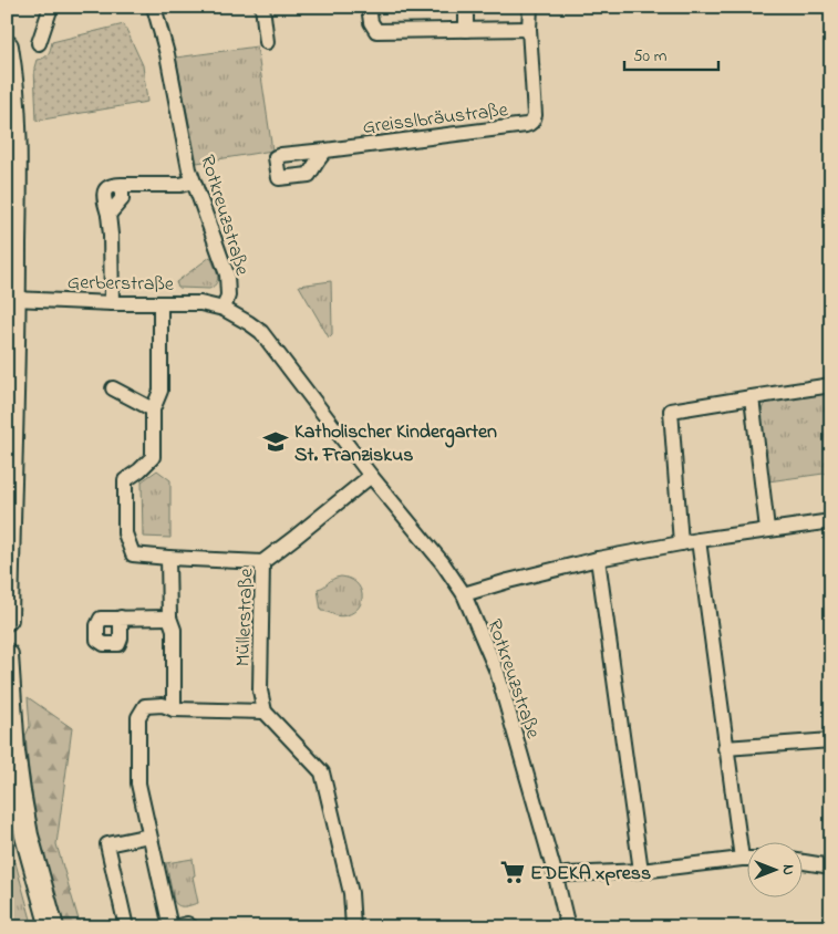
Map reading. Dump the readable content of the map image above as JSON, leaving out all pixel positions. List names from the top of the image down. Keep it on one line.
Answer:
{"streets":{"street":["Greisslbräustraße","Rotkreuzstraße","Gerberstraße","Müllerstraße"]},"crossings":[["Rotkreuzstraße","Gerberstraße"],["Rotkreuzstraße","Müllerstraße"]],"places":{"school or university":["Katholischer Kindergarten St. Franziskus"],"supermarket":["EDEKA xpress"]},"scale_bar":"50 m","north":"right"}
